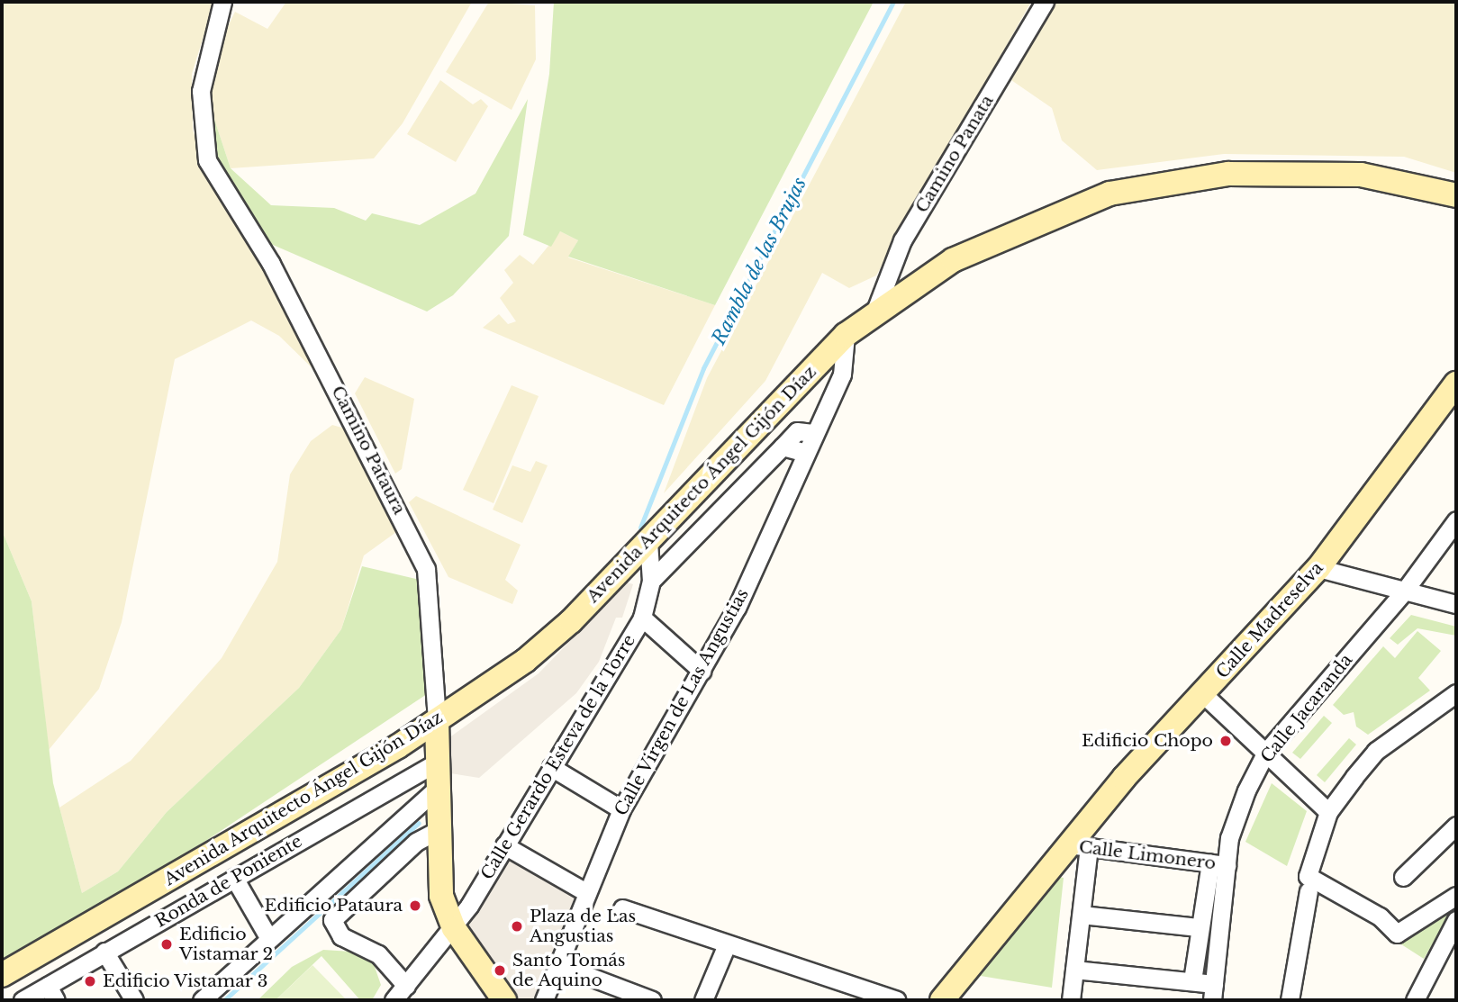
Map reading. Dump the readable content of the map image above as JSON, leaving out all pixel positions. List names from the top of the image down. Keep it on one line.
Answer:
{"streets":{"main road":["Camino Pataura","Avenida Arquitecto Ángel Gijón Díaz","Calle Madreselva"],"street":["Camino Panata","Calle Virgen de Las Angustias","Calle Jacaranda","Calle Gerardo Esteva de la Torre","Calle Limonero","Ronda de Poniente"]},"crossings":[["Camino Panata","Avenida Arquitecto Ángel Gijón Díaz"],["Camino Pataura","Avenida Arquitecto Ángel Gijón Díaz"],["Camino Pataura","Calle Gerardo Esteva de la Torre"],["Camino Pataura","Ronda de Poniente"],["Avenida Arquitecto Ángel Gijón Díaz","Calle Virgen de Las Angustias"],["Avenida Arquitecto Ángel Gijón Díaz","Calle Gerardo Esteva de la Torre"],["Calle Madreselva","Calle Limonero"],["Calle Jacaranda","Calle Limonero"]],"water":["Rambla de las Brujas"],"places":["Edificio Chopo","Edificio Pataura","Plaza de Las Angustias","Edificio Vistamar 2","Santo Tomás de Aquino","Edificio Vistamar 3"]}
